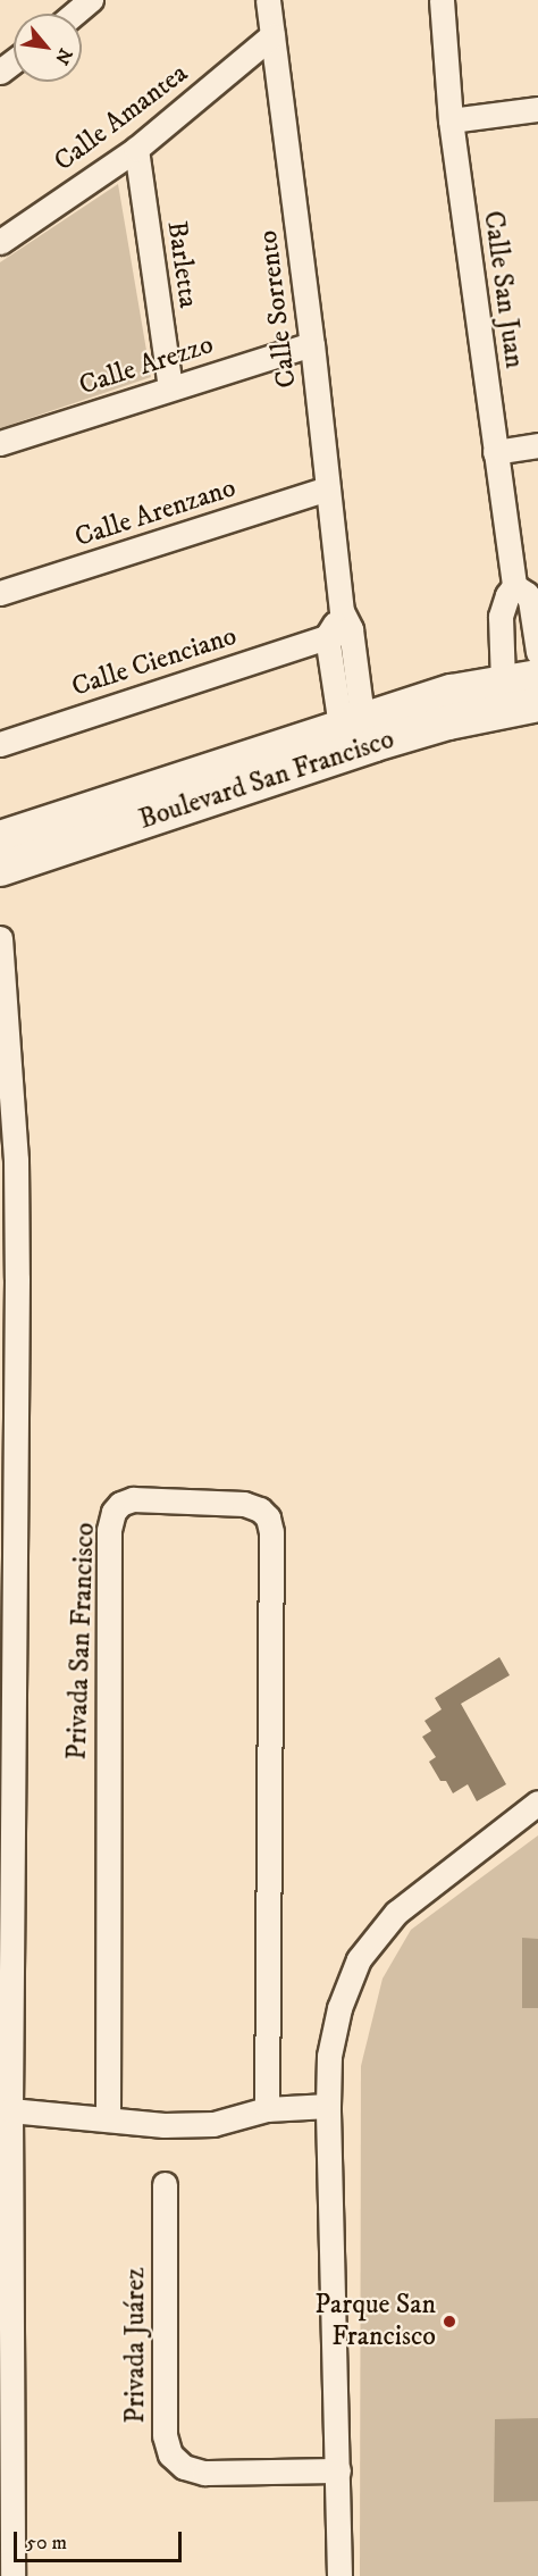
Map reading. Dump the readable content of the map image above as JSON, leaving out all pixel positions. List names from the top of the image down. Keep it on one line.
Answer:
{"streets":{"street":["Calle Amantea","Barletta","Calle San Juan","Calle Sorrento","Calle Arezzo","Calle Arenzano","Calle Cienciano","Boulevard San Francisco","Privada San Francisco","Privada Juárez"]},"crossings":[["Calle Amantea","Barletta"],["Calle Amantea","Calle Sorrento"],["Barletta","Calle Arezzo"],["Calle Sorrento","Calle Arezzo"],["Calle Sorrento","Calle Arenzano"],["Calle Sorrento","Boulevard San Francisco"]],"places":["Parque San Francisco"],"scale_bar":"50 m","north":"bottom right"}
